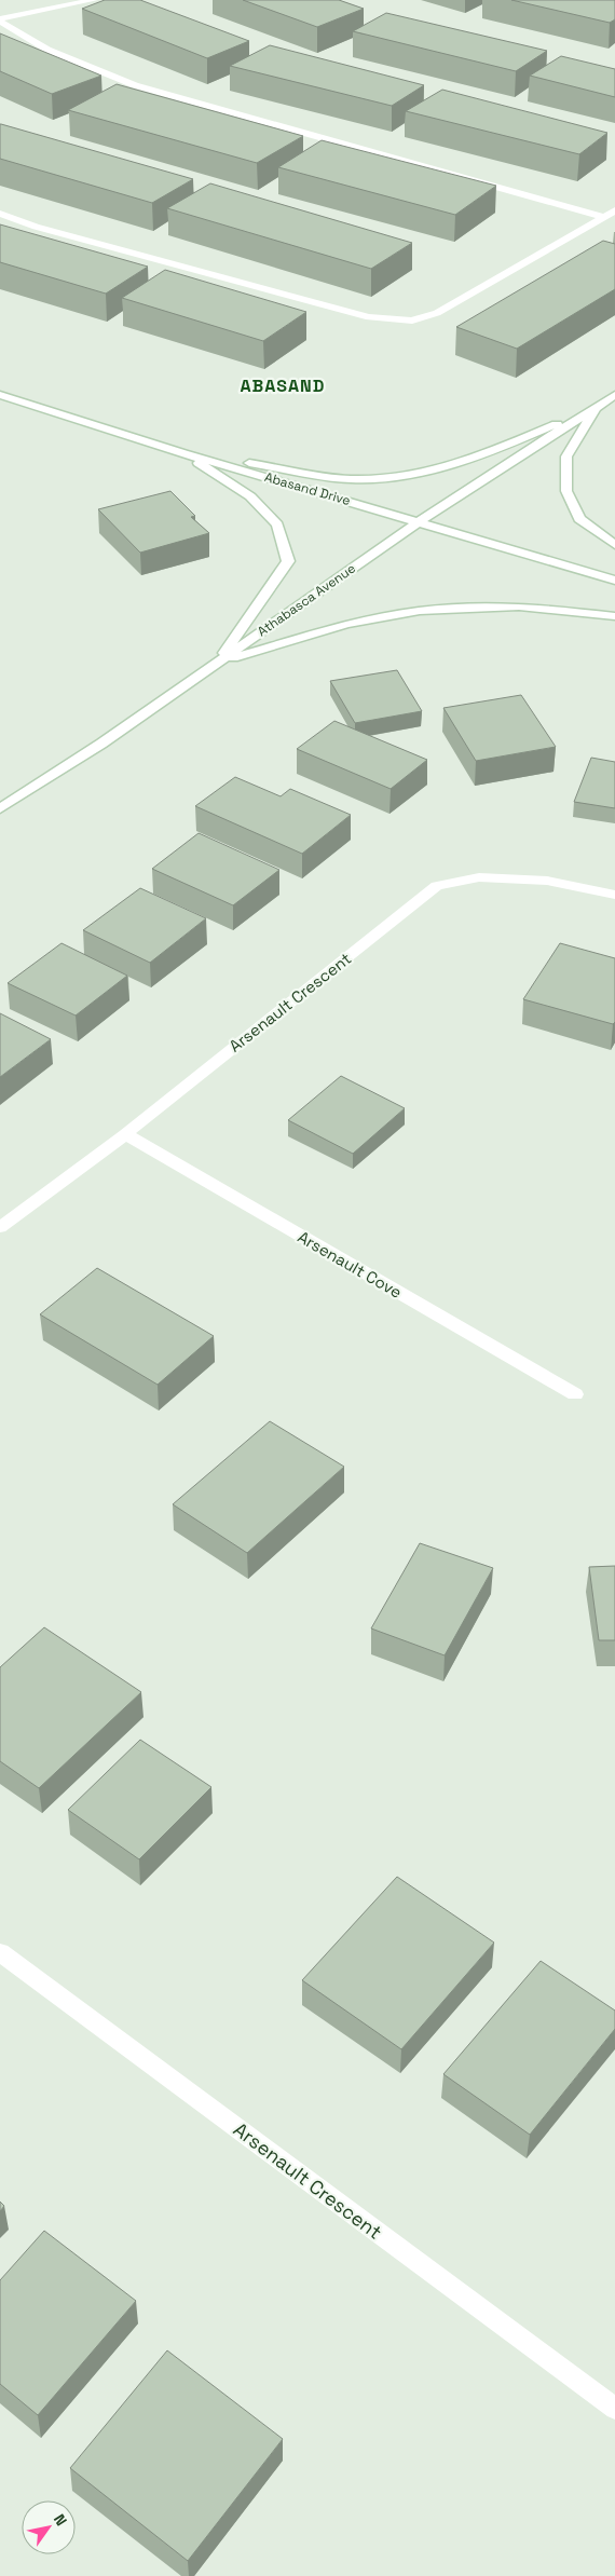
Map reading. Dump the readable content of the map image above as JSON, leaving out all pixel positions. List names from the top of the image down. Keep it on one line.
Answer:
{"streets":{"street":["Abasand Drive","Athabasca Avenue","Arsenault Crescent","Arsenault Cove"]},"crossings":[["Abasand Drive","Athabasca Avenue"],["Arsenault Crescent","Arsenault Cove"]],"districts":["ABASAND"],"north":"top right"}
